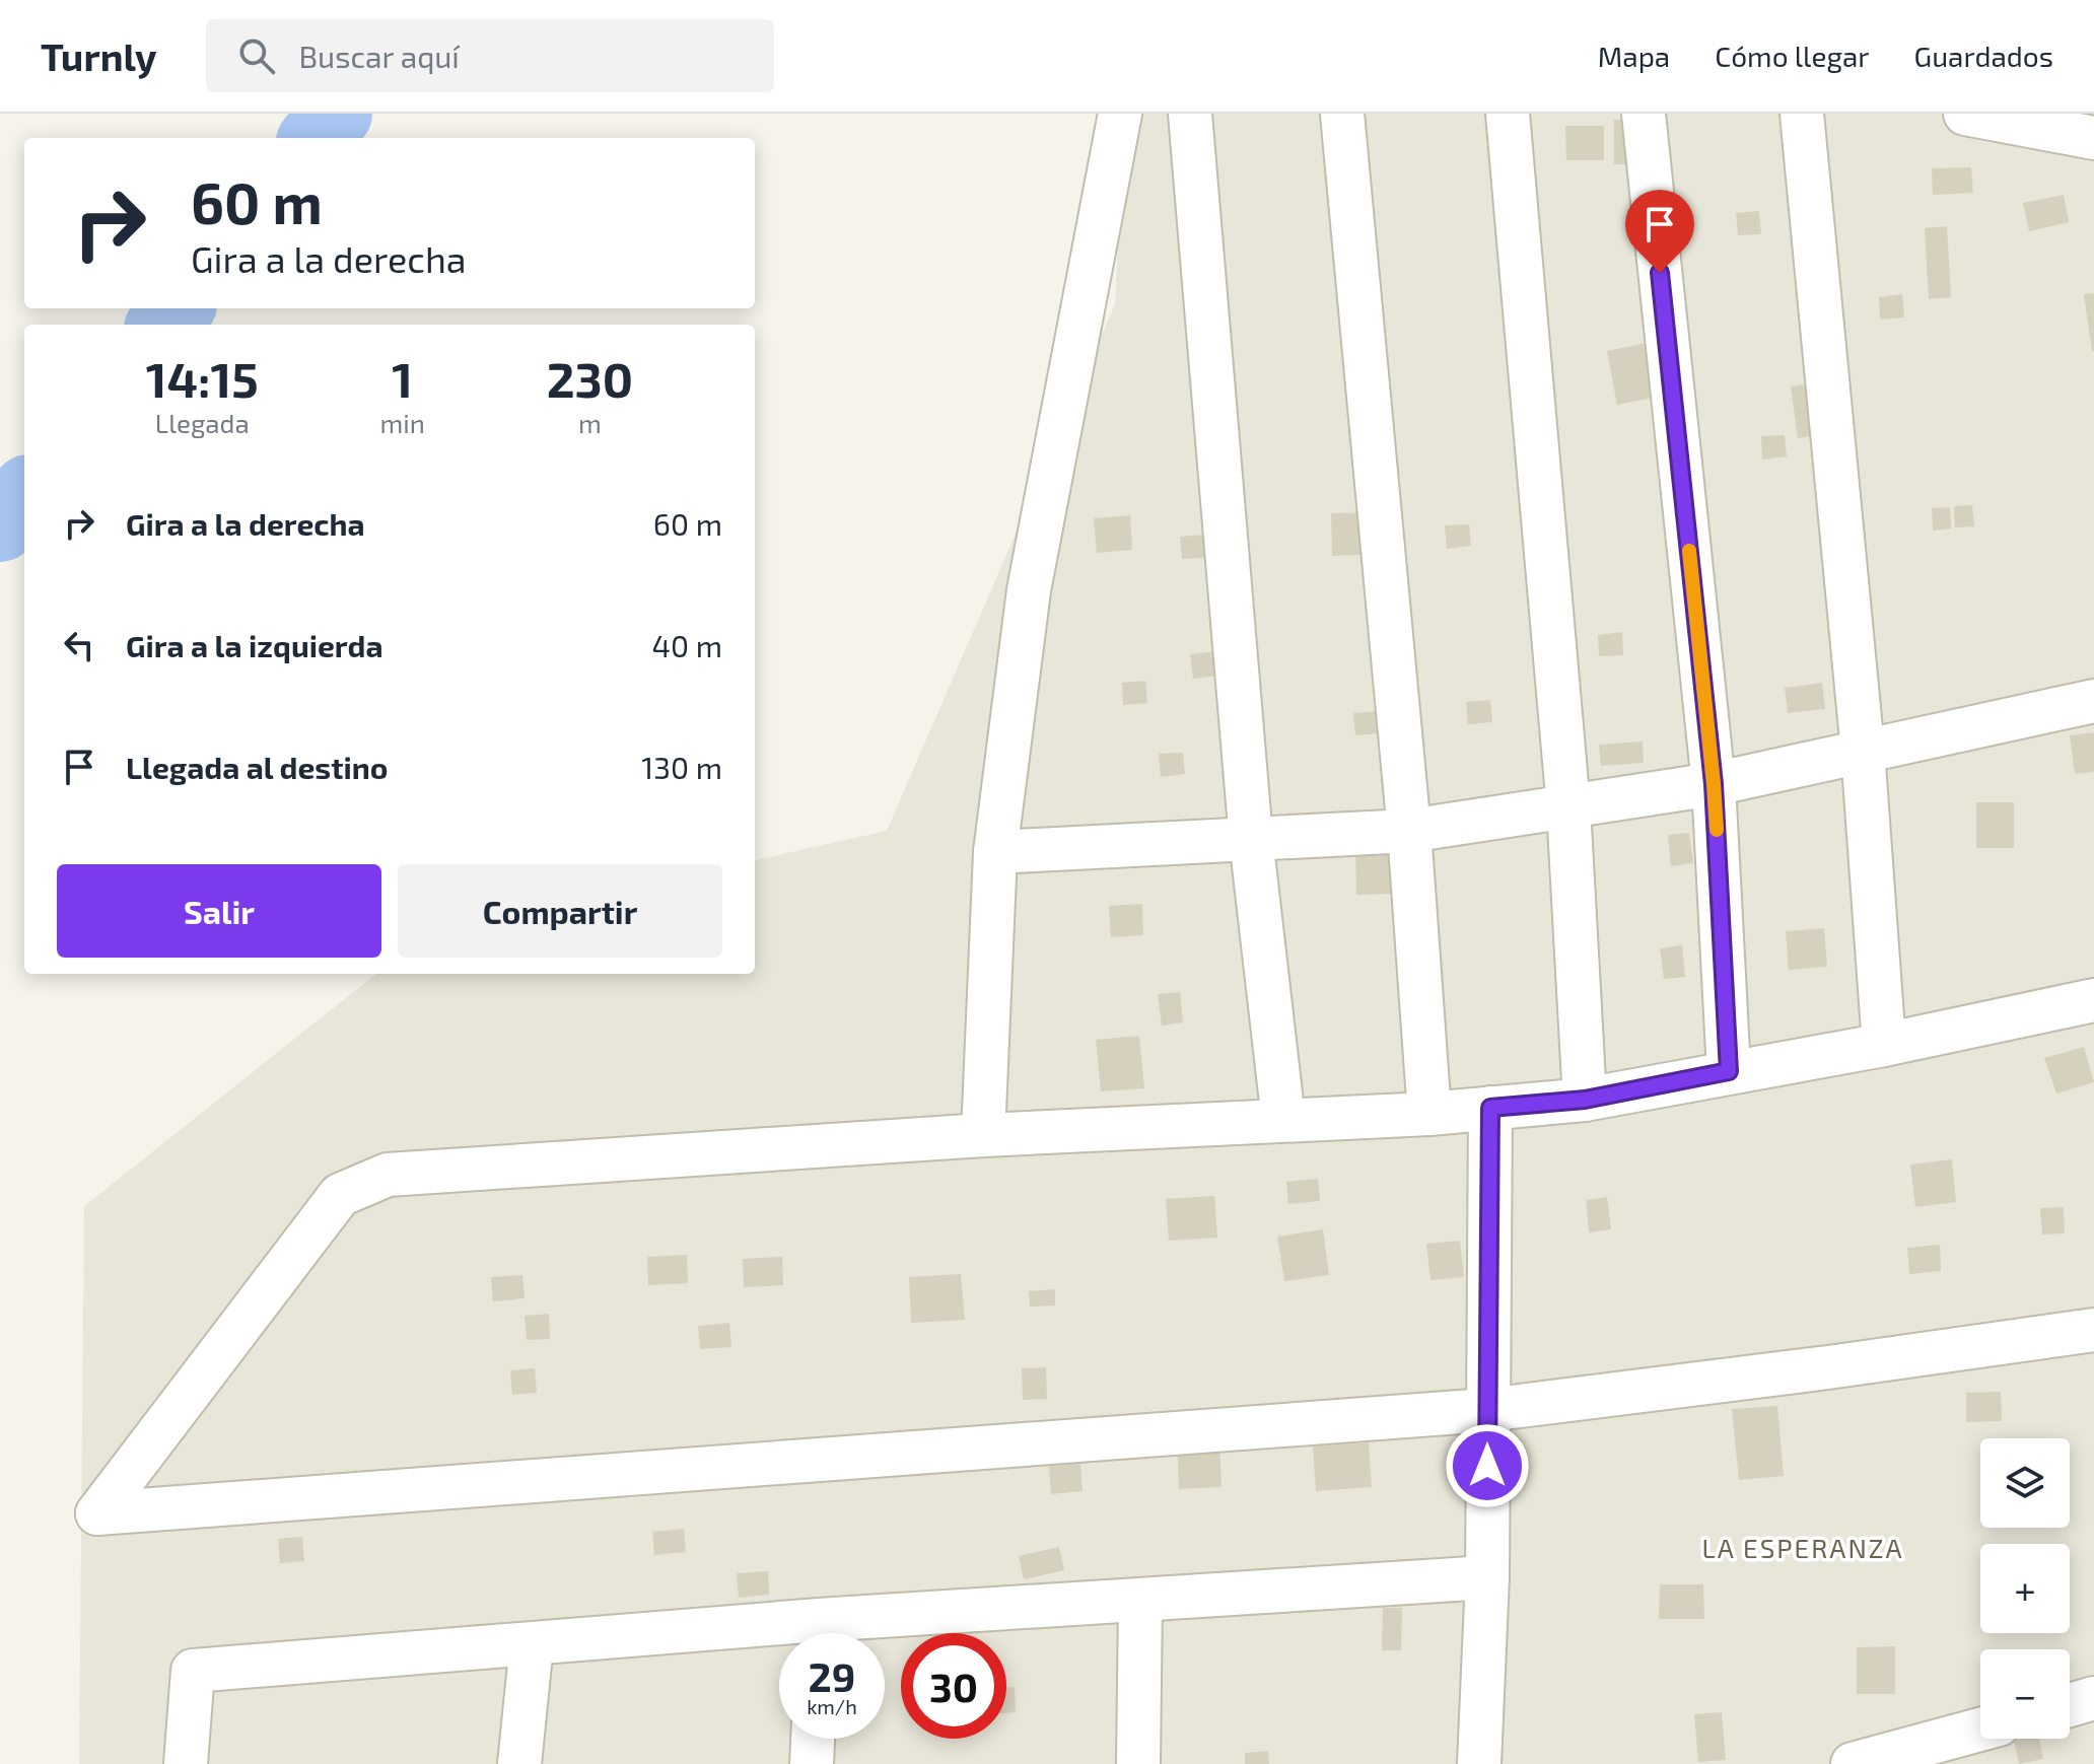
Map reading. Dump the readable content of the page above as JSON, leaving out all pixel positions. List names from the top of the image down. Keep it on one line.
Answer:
{"districts":["LA ESPERANZA"],"page":{"header":"Turnly","search":"Buscar aquí","nav":["Mapa","Cómo llegar","Guardados"],"turn":["60 m","Gira a la derecha"],"eta":["14:15","Llegada","1","min","230","m"],"list":[{"name":"Gira a la derecha","value":"60 m"},{"name":"Gira a la izquierda","value":"40 m"},{"name":"Llegada al destino","value":"130 m"}],"buttons":["Salir","Compartir"],"map_buttons":["+","−"],"speed":"29 km/h","limit":"30"}}
